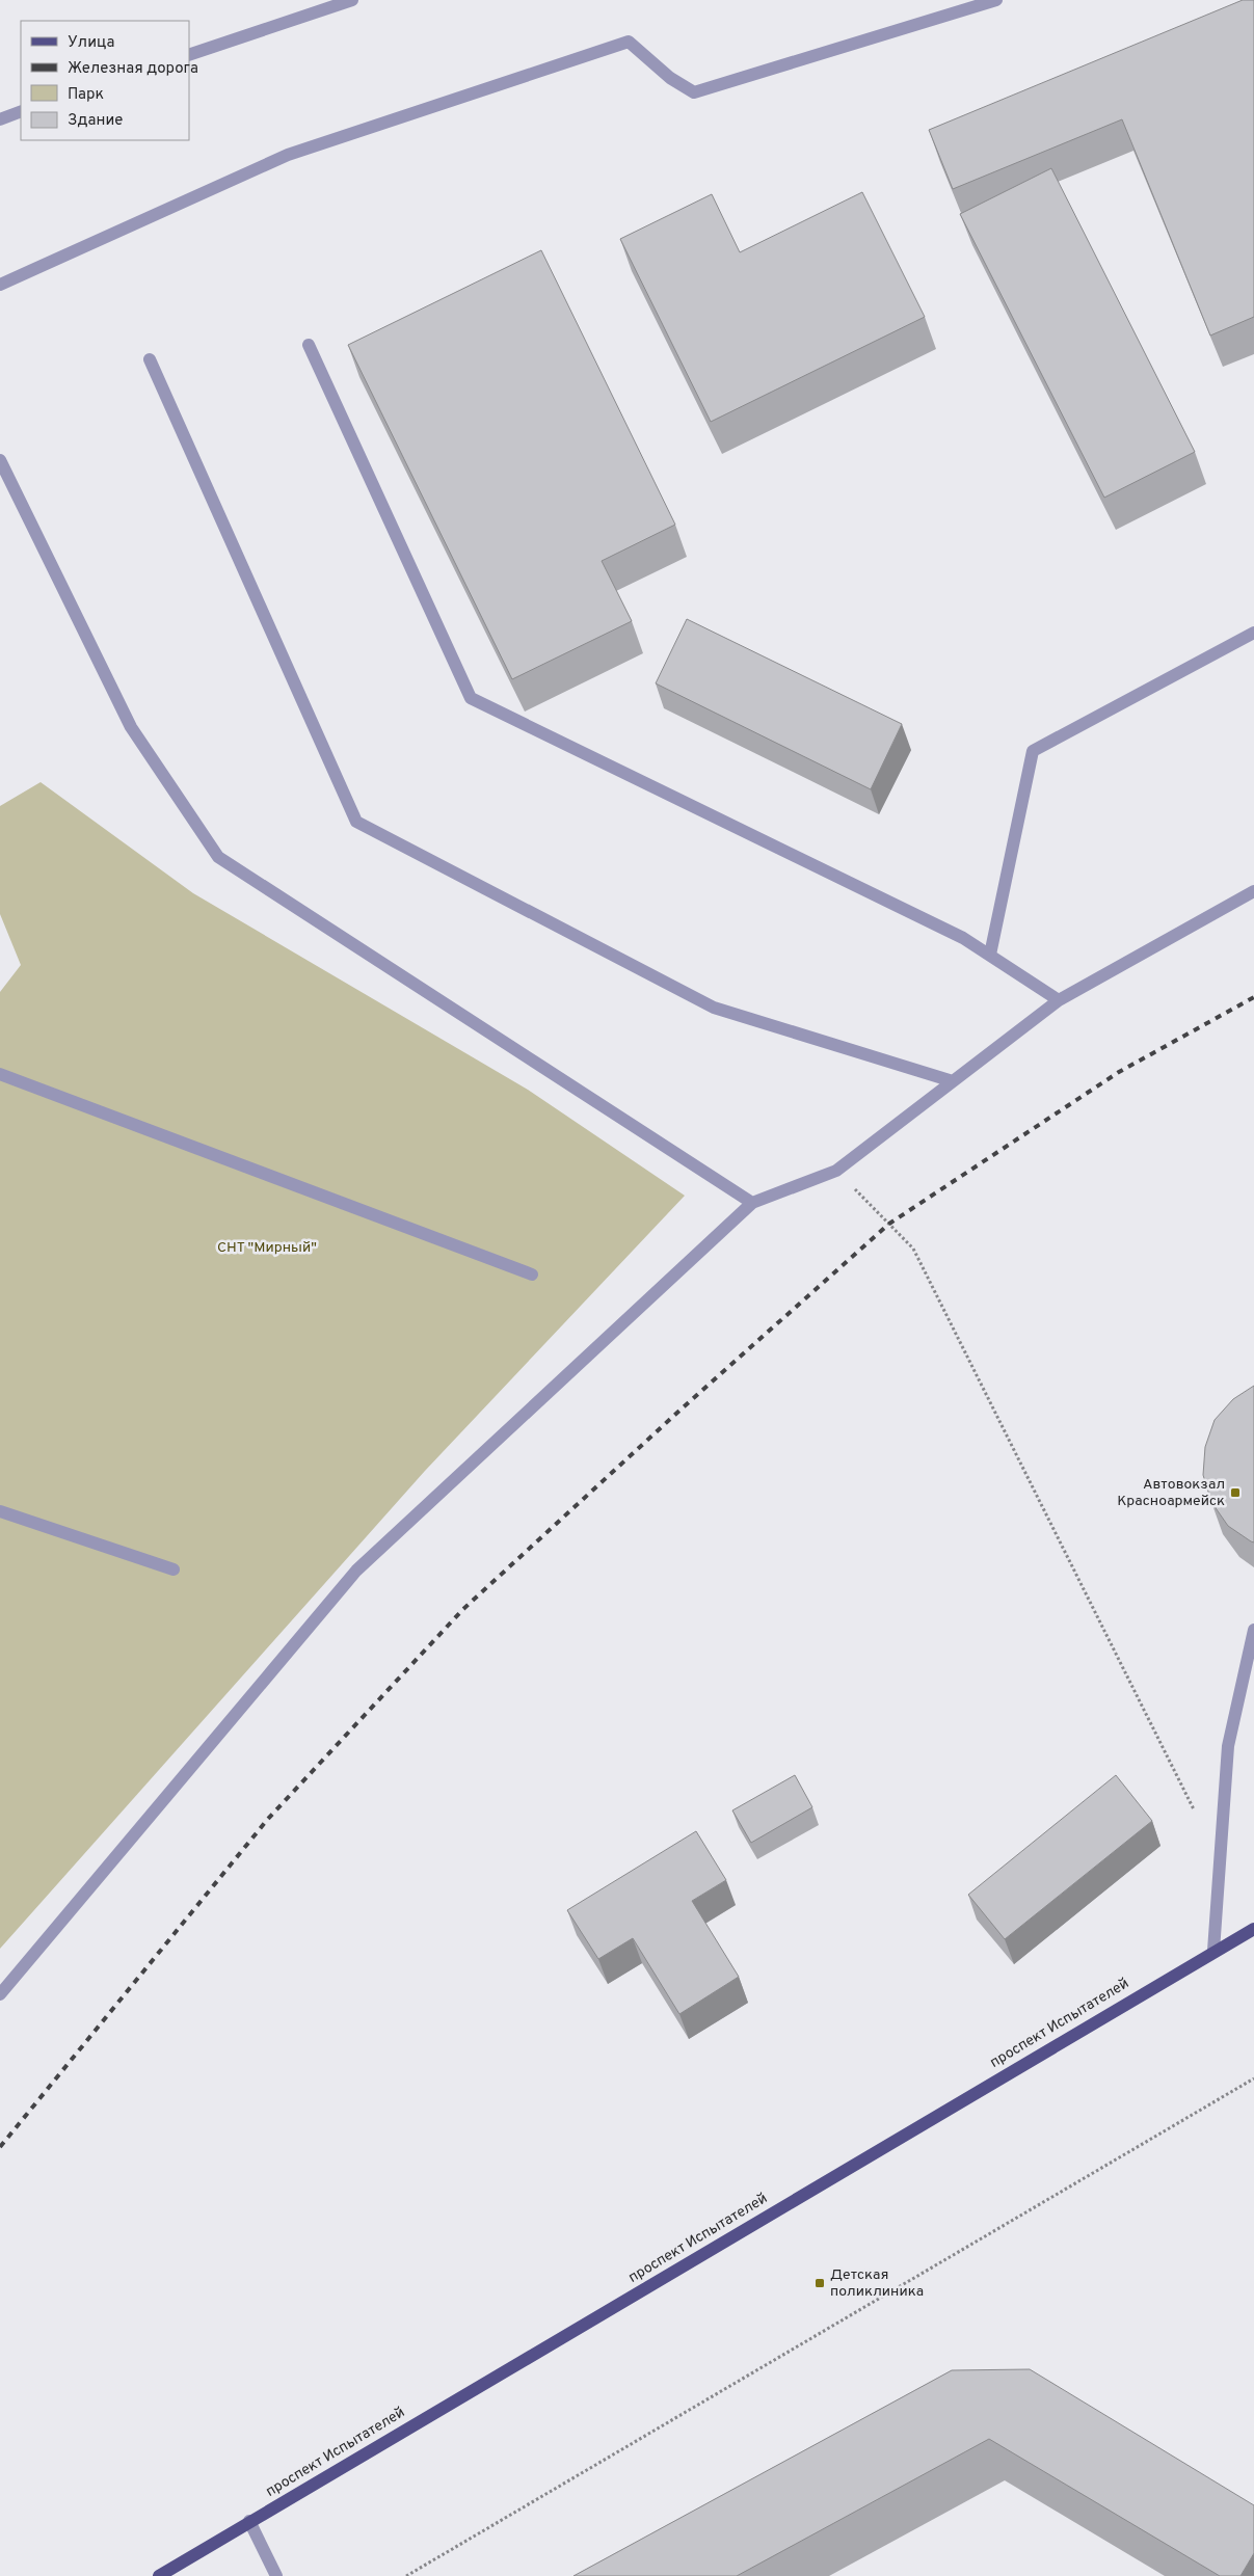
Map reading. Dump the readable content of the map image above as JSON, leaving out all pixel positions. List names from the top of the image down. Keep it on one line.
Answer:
{"streets":{"main road":["проспект Испытателей"]},"parks":["СНТ \"Мирный\""],"places":{"transit":["Автовокзал Красноармейск","Детская поликлиника"]},"legend":["Улица","Железная дорога","Парк","Здание"]}
